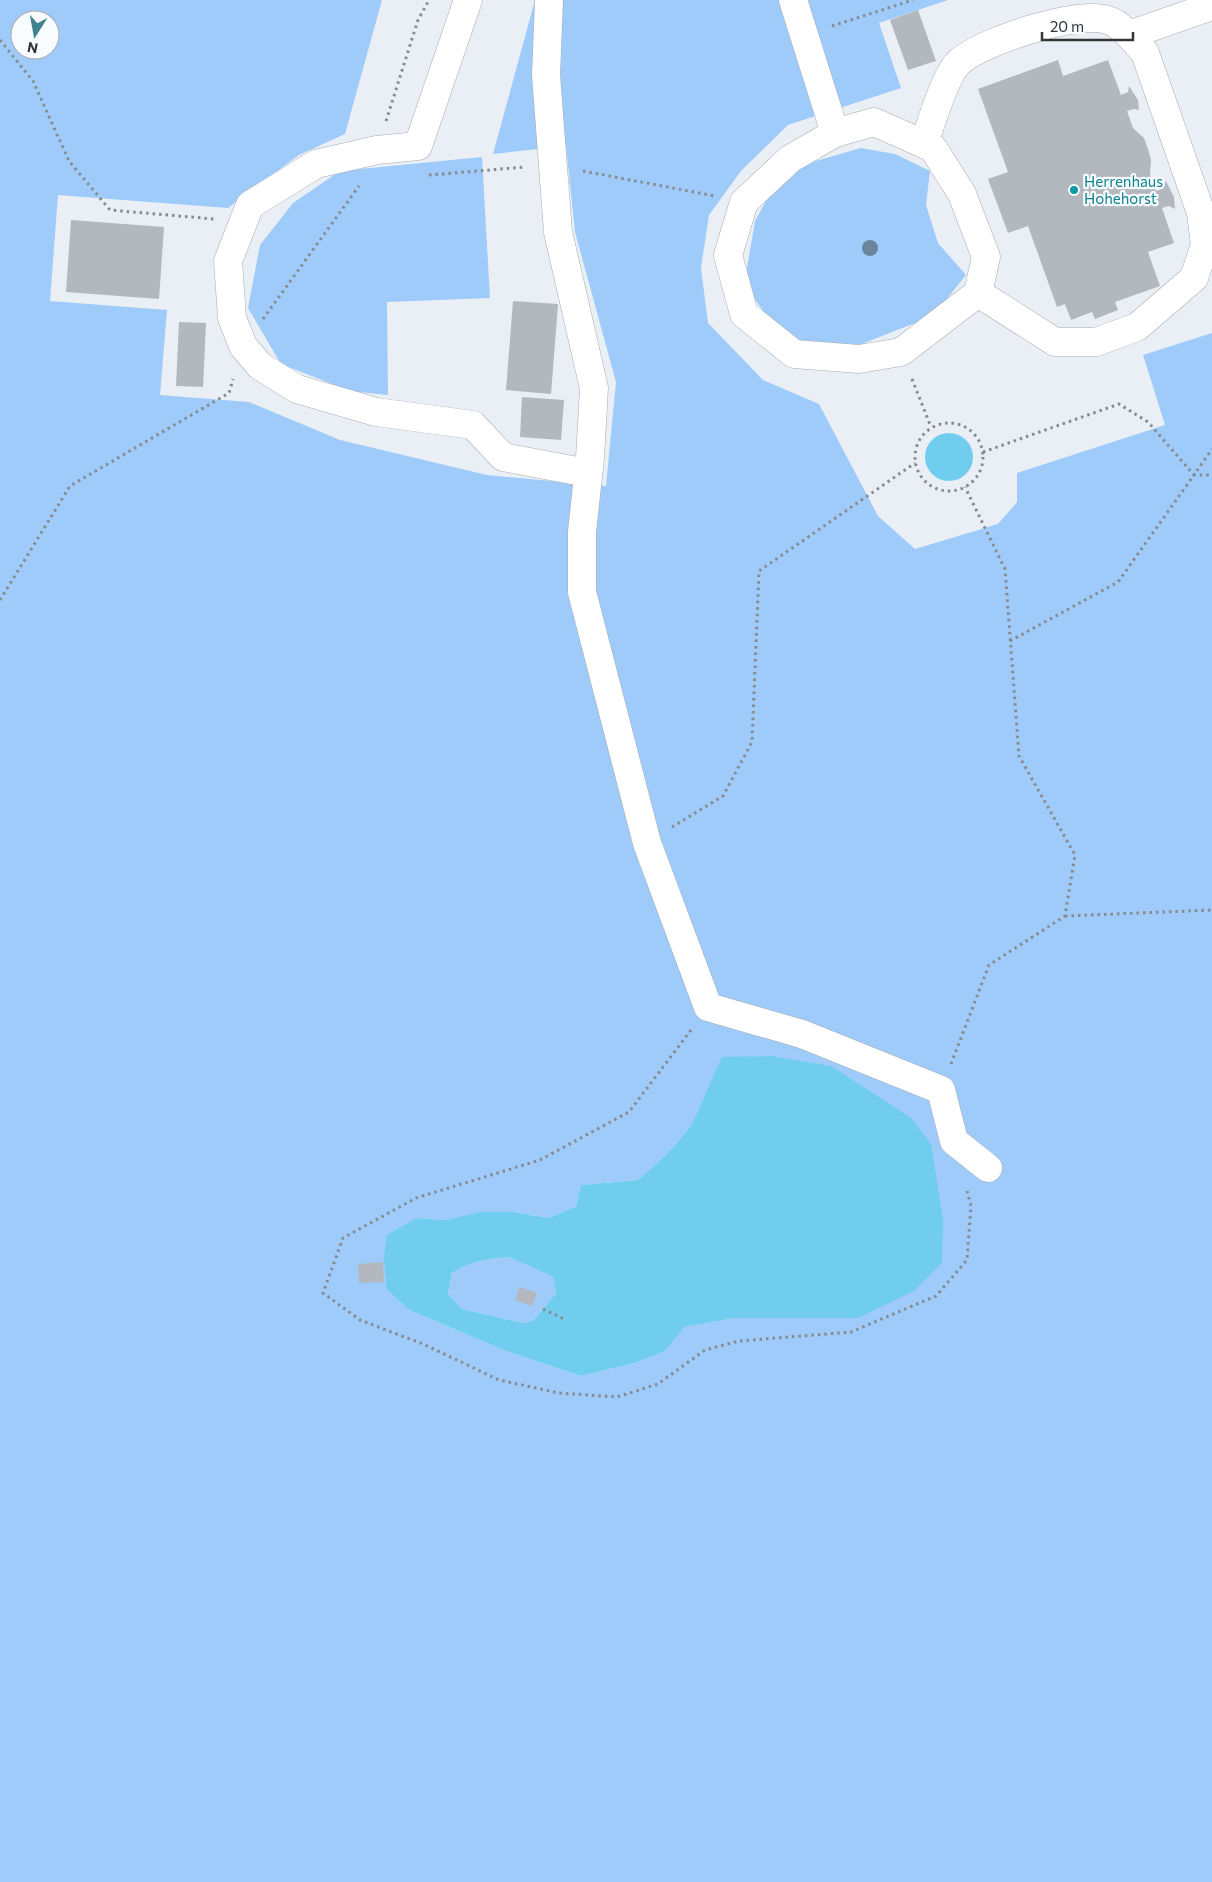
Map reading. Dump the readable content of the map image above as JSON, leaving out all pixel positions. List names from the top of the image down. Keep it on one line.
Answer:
{"places":["Herrenhaus Hohehorst"],"scale_bar":"20 m","north":"bottom"}
